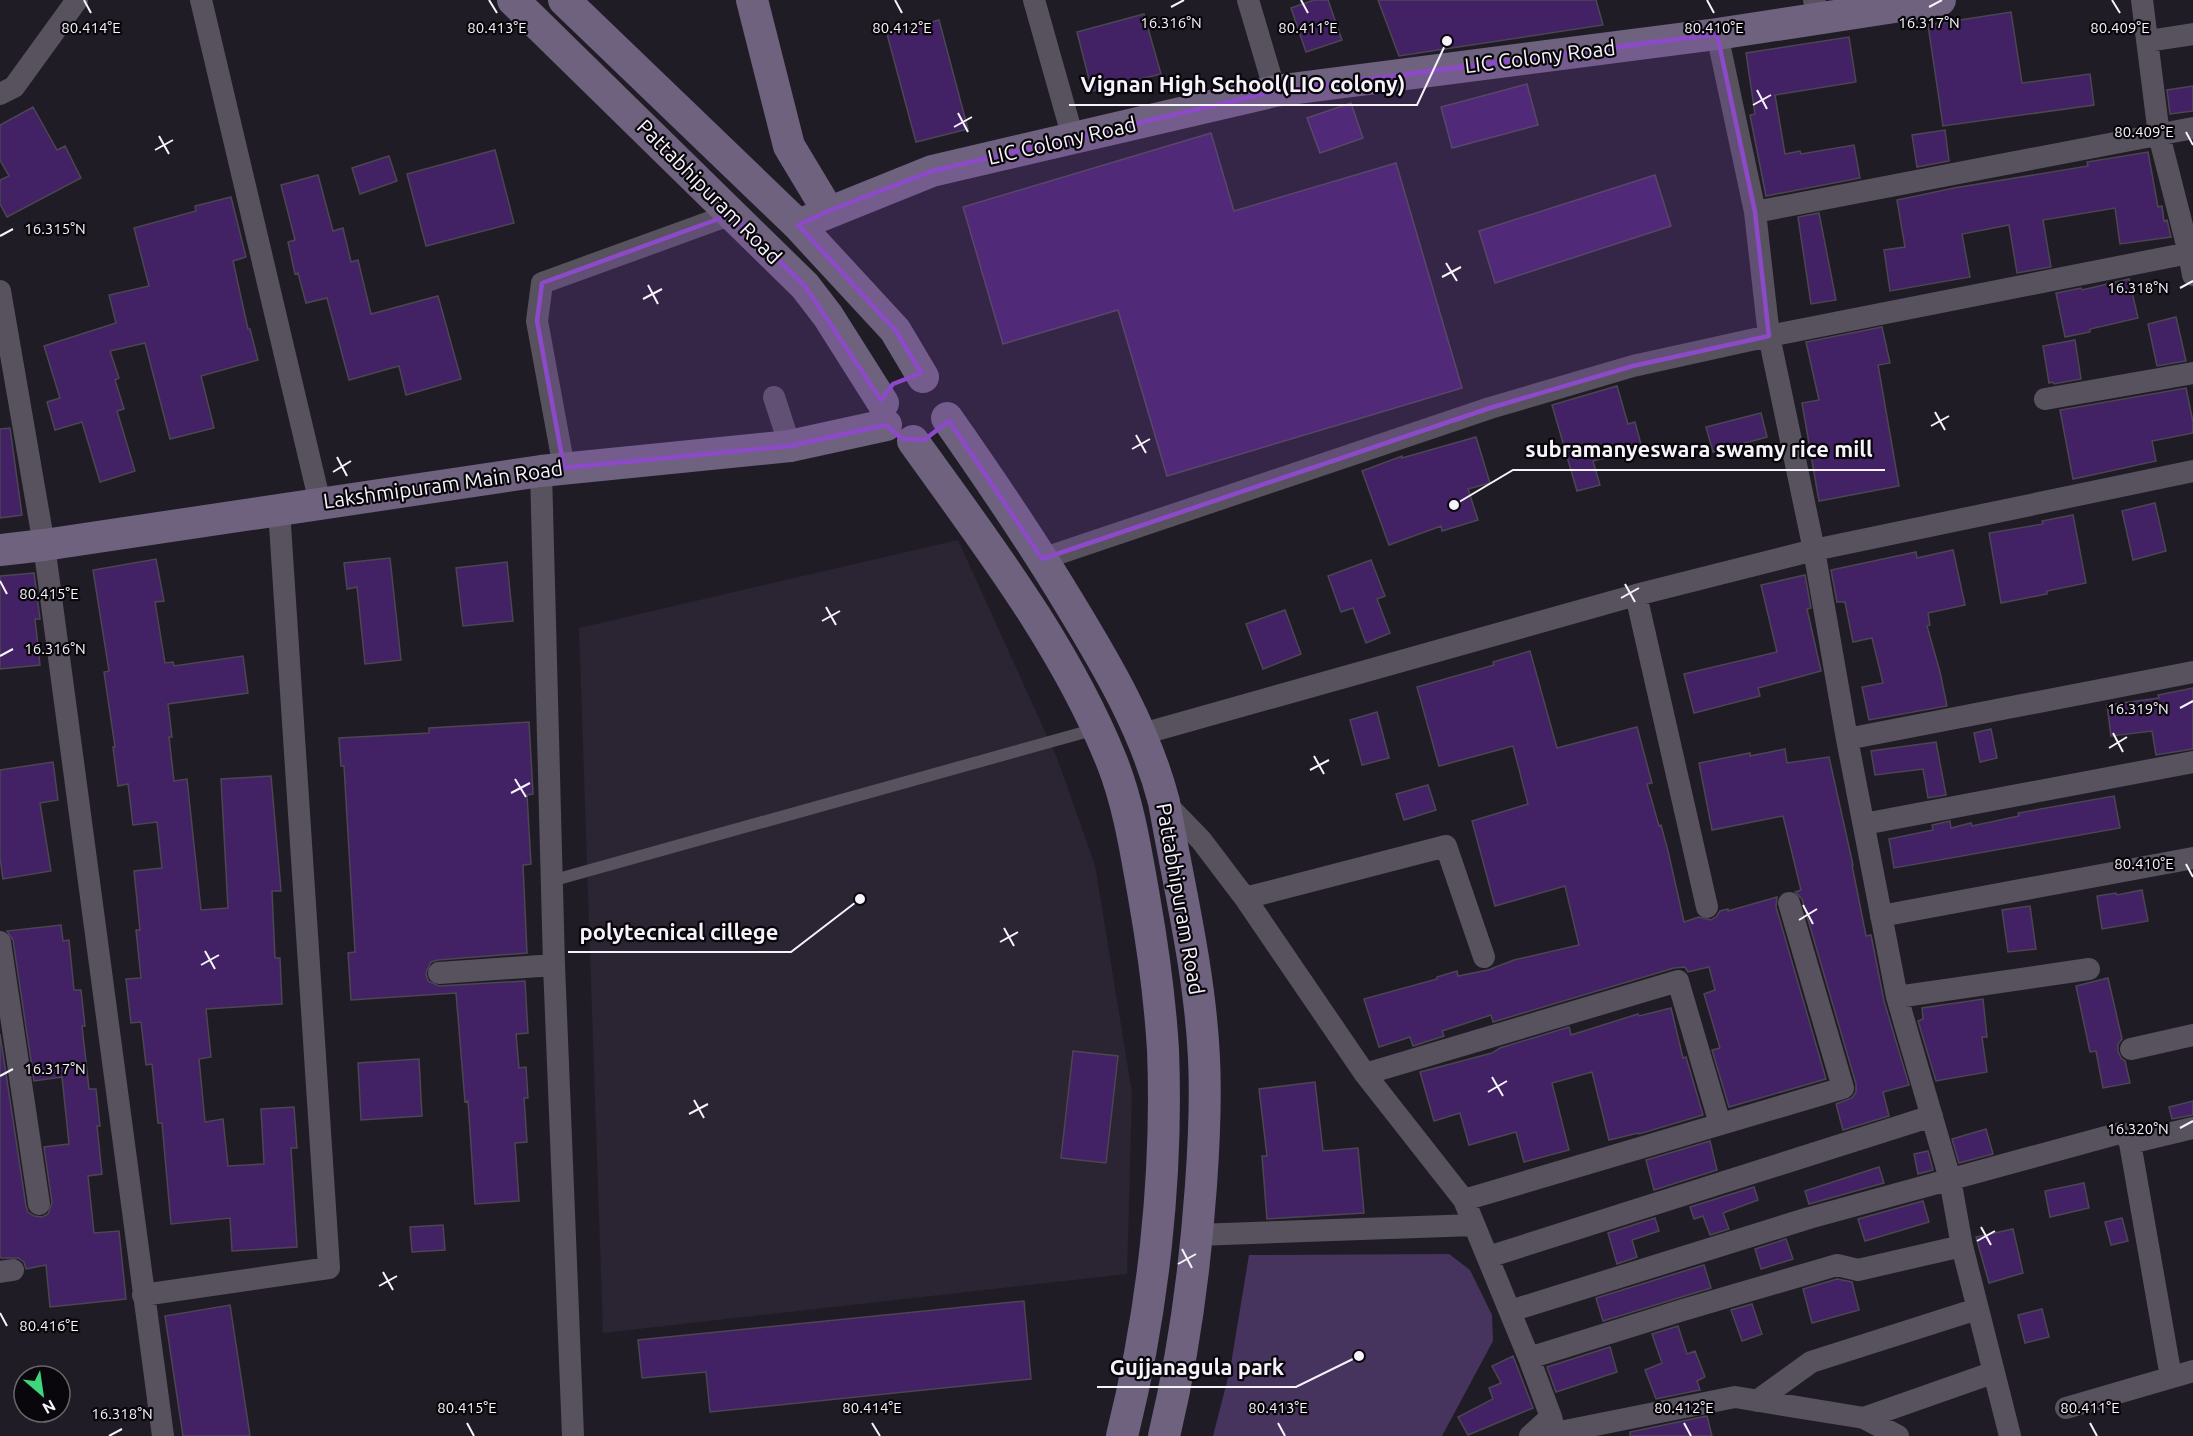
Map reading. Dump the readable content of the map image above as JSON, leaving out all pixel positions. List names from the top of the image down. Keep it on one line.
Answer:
{"streets":{"street":["LIC Colony Road","Pattabhipuram Road","Lakshmipuram Main Road"]},"crossings":[["LIC Colony Road","Pattabhipuram Road"],["Pattabhipuram Road","Lakshmipuram Main Road"]],"places":["Vignan High School(LIO colony)","subramanyeswara swamy rice mill","polytecnical cillege","Gujjanagula park"],"north":"bottom right","coordinates":["16.317°N","16.316°N","80.414°E","80.413°E","80.412°E","80.411°E","80.410°E","80.409°E","16.315°N","16.318°N","80.415°E","16.319°N","16.320°N","80.416°E"]}
